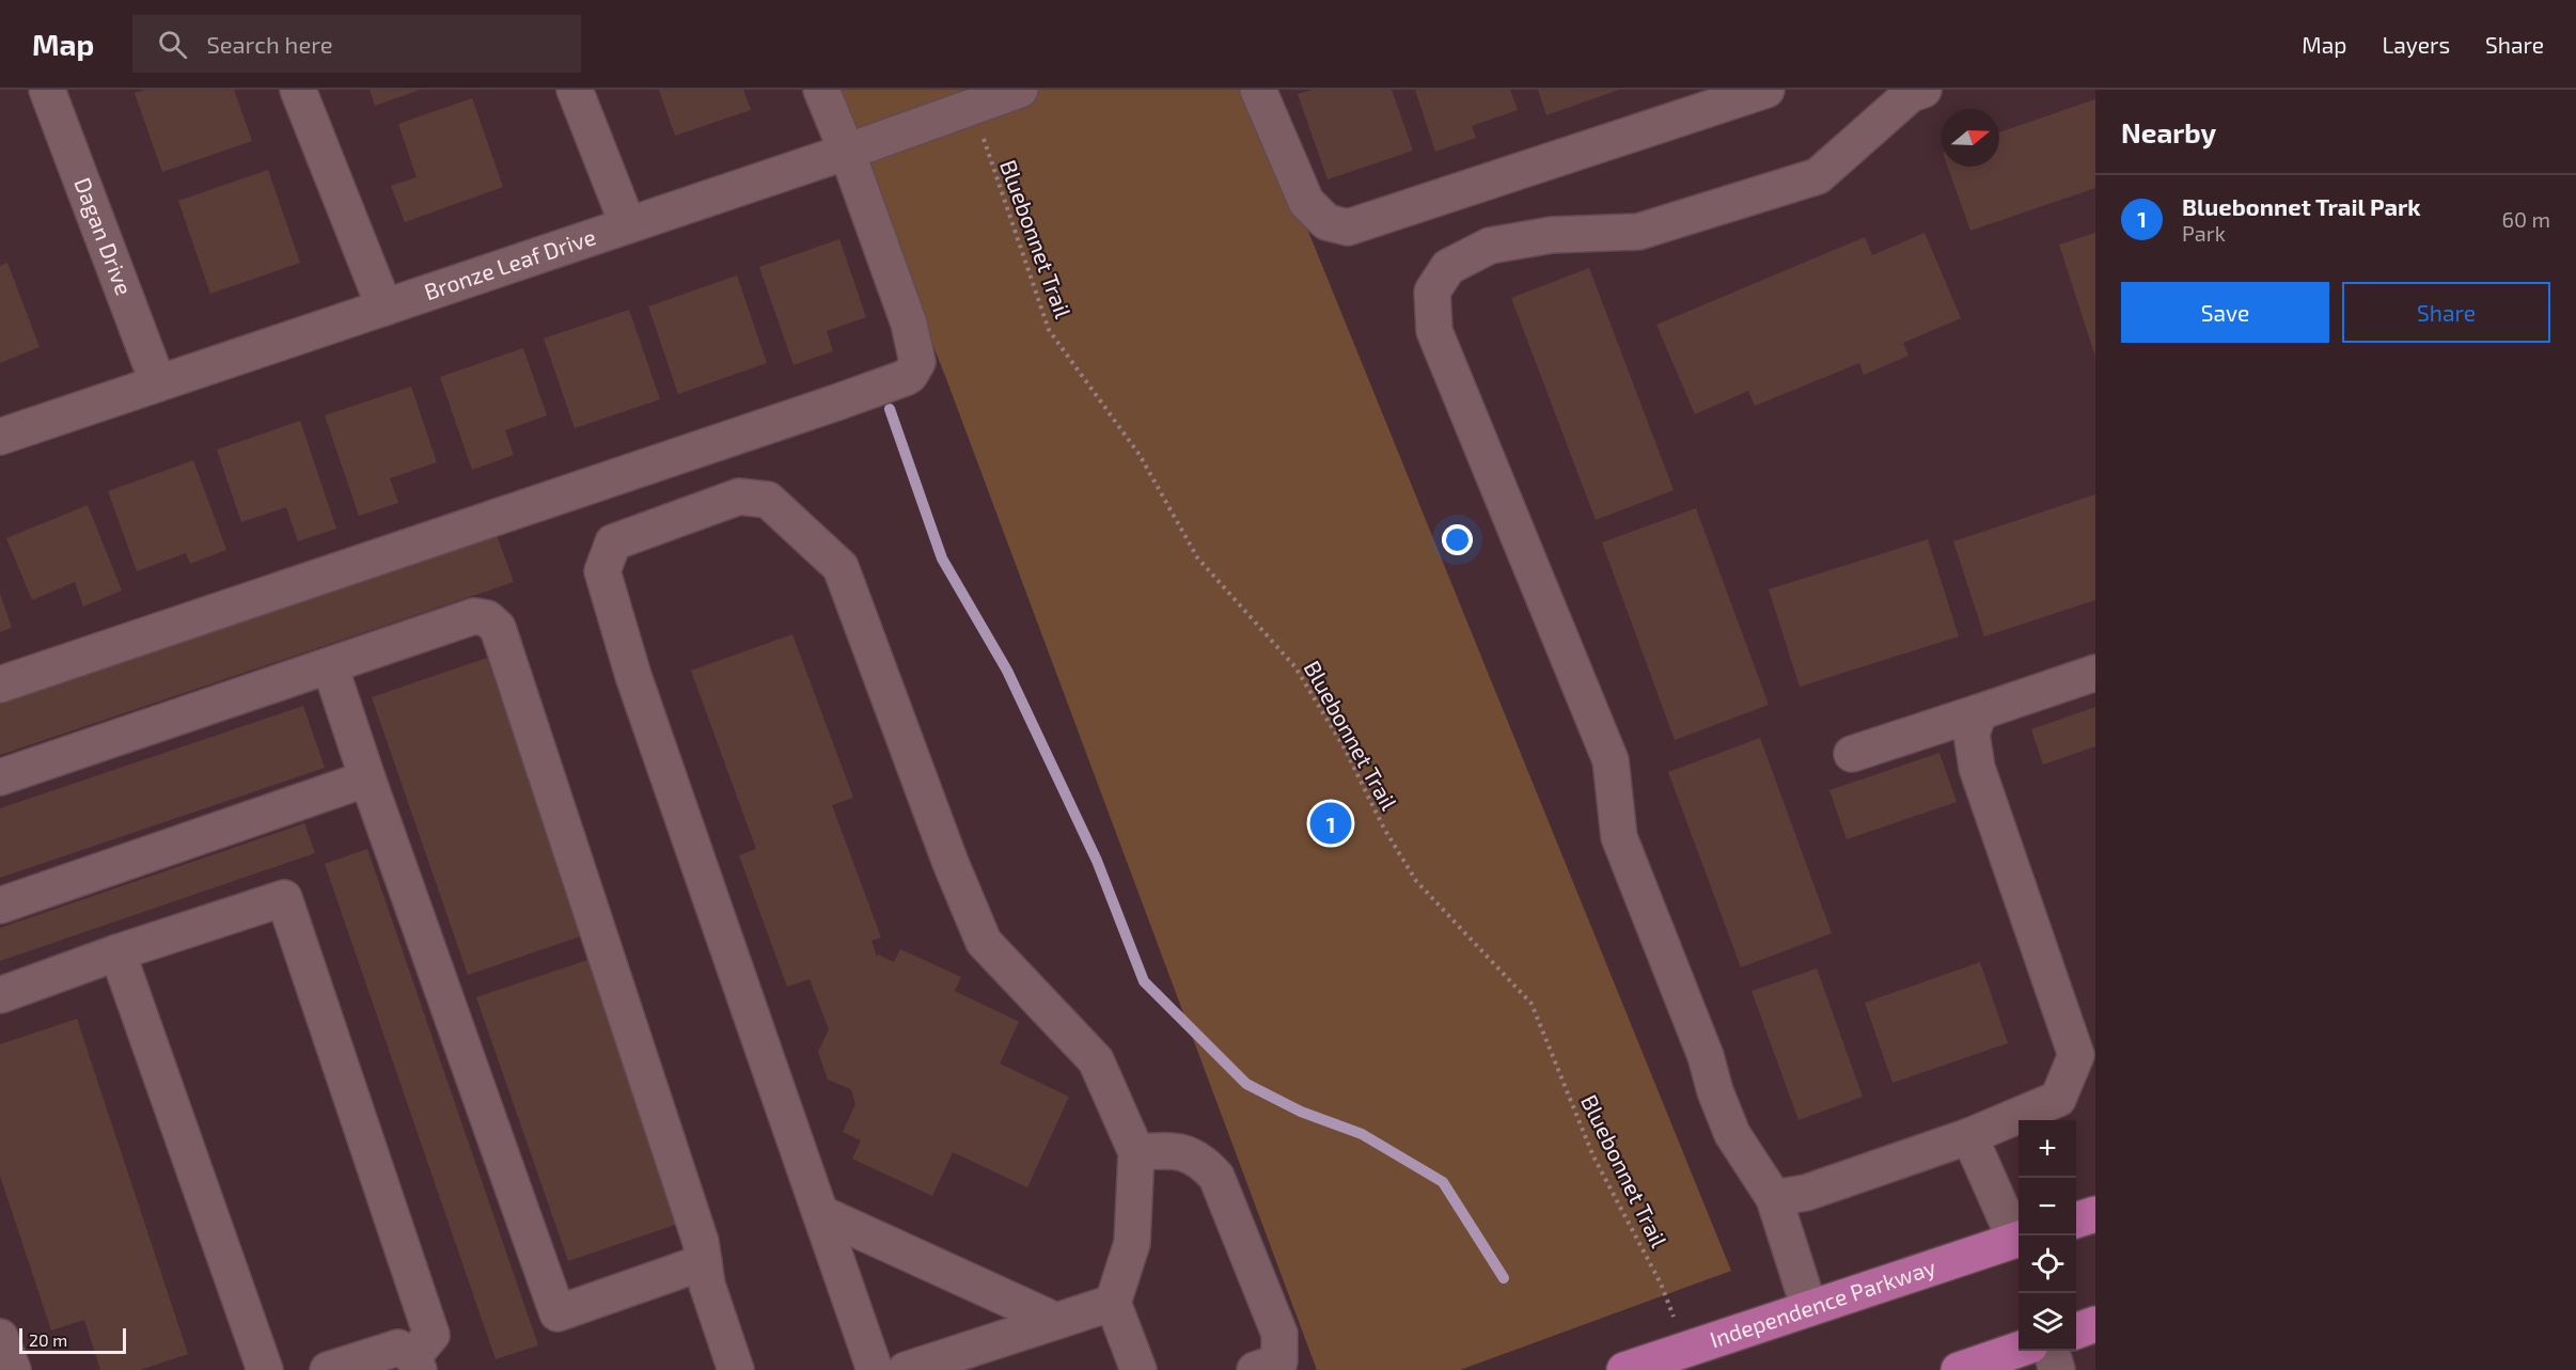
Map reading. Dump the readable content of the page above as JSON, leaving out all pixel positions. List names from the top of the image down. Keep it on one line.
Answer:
{"streets":{"main road":["Independence Parkway"],"street":["Dagan Drive","Bronze Leaf Drive"],"path":["Bluebonnet Trail"]},"crossings":[["Dagan Drive","Bronze Leaf Drive"]],"scale_bar":"20 m","north":"right","page":{"header":"Map","search":"Search here","nav":["Map","Layers","Share"],"heading":"Nearby","list":[{"mark":"1","name":"Bluebonnet Trail Park","note":"Park","value":"60 m"}],"buttons":["Save","Share"],"pins":"1","map_buttons":["+","−"],"scale":"20 m"}}
